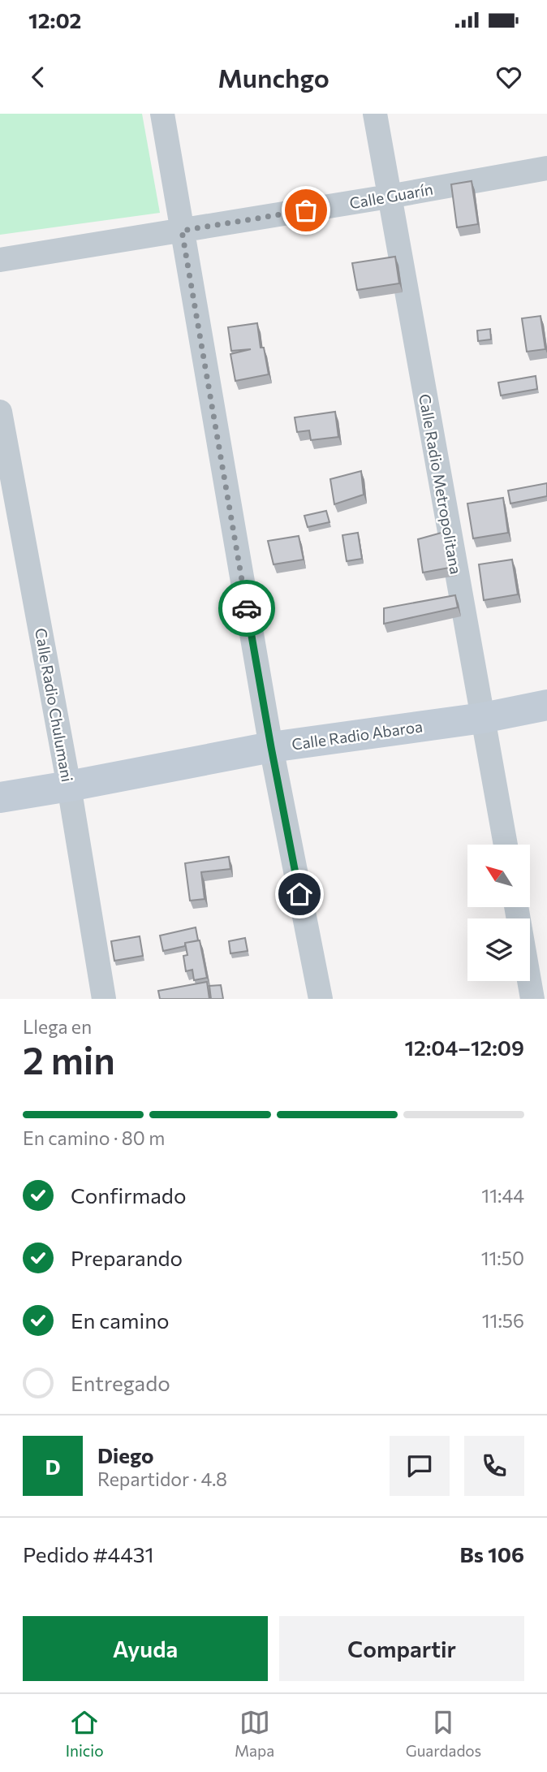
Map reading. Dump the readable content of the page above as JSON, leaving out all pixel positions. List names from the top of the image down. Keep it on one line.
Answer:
{"streets":{"street":["Calle Guarín","Calle Radio Metropolitana","Calle Radio Chulumani","Calle Radio Abaroa"]},"crossings":[["Calle Guarín","Calle Radio Metropolitana"],["Calle Radio Metropolitana","Calle Radio Abaroa"],["Calle Radio Chulumani","Calle Radio Abaroa"]],"north":"top left","page":{"status":"12:02","header":"Munchgo","heading":["2 min","Llega en","12:04–12:09"],"panel":["Diego","Repartidor · 4.8","Pedido #4431","Bs 106"],"bar":"En camino · 80 m","list":[["Confirmado","11:44"],["Preparando","11:50"],["En camino","11:56"],"Entregado"],"round":"D","buttons":["Ayuda","Compartir"],"tabs":["Inicio","Mapa","Guardados"]}}
